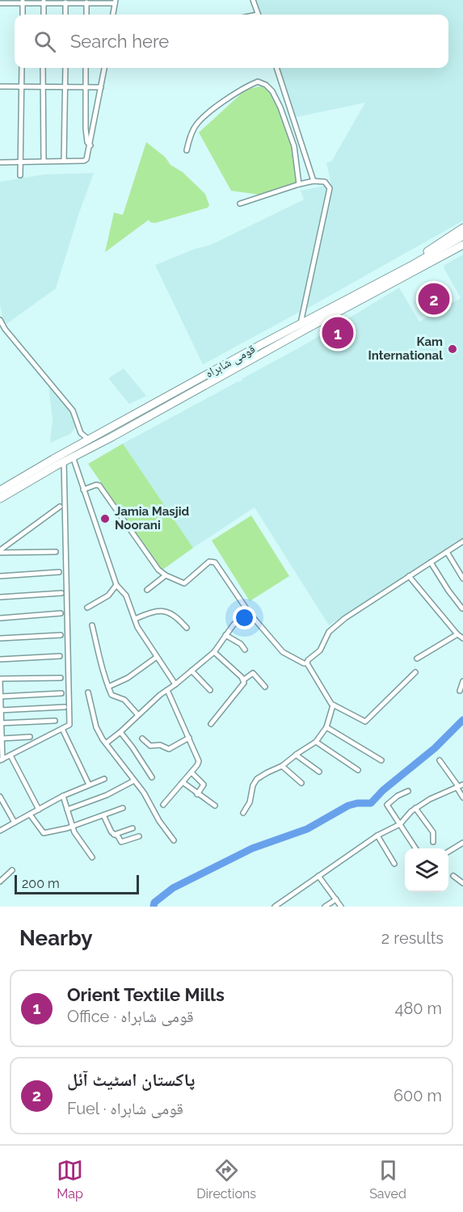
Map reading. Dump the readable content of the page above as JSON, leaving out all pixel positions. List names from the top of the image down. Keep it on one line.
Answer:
{"streets":{"highway":["قومی شاہراہ"]},"places":["Kam International","Jamia Masjid Noorani"],"scale_bar":"200 m","page":{"search":"Search here","pins":["2","1"],"scale":"200 m","heading":["Nearby","2 results"],"list":[{"mark":"1","name":"Orient Textile Mills","note":"Office · قومی شاہراہ","value":"480 m"},{"mark":"2","name":"پاکستان اسٹیٹ آئل","note":"Fuel · قومی شاہراہ","value":"600 m"}],"nav":["Map","Directions","Saved"]}}
